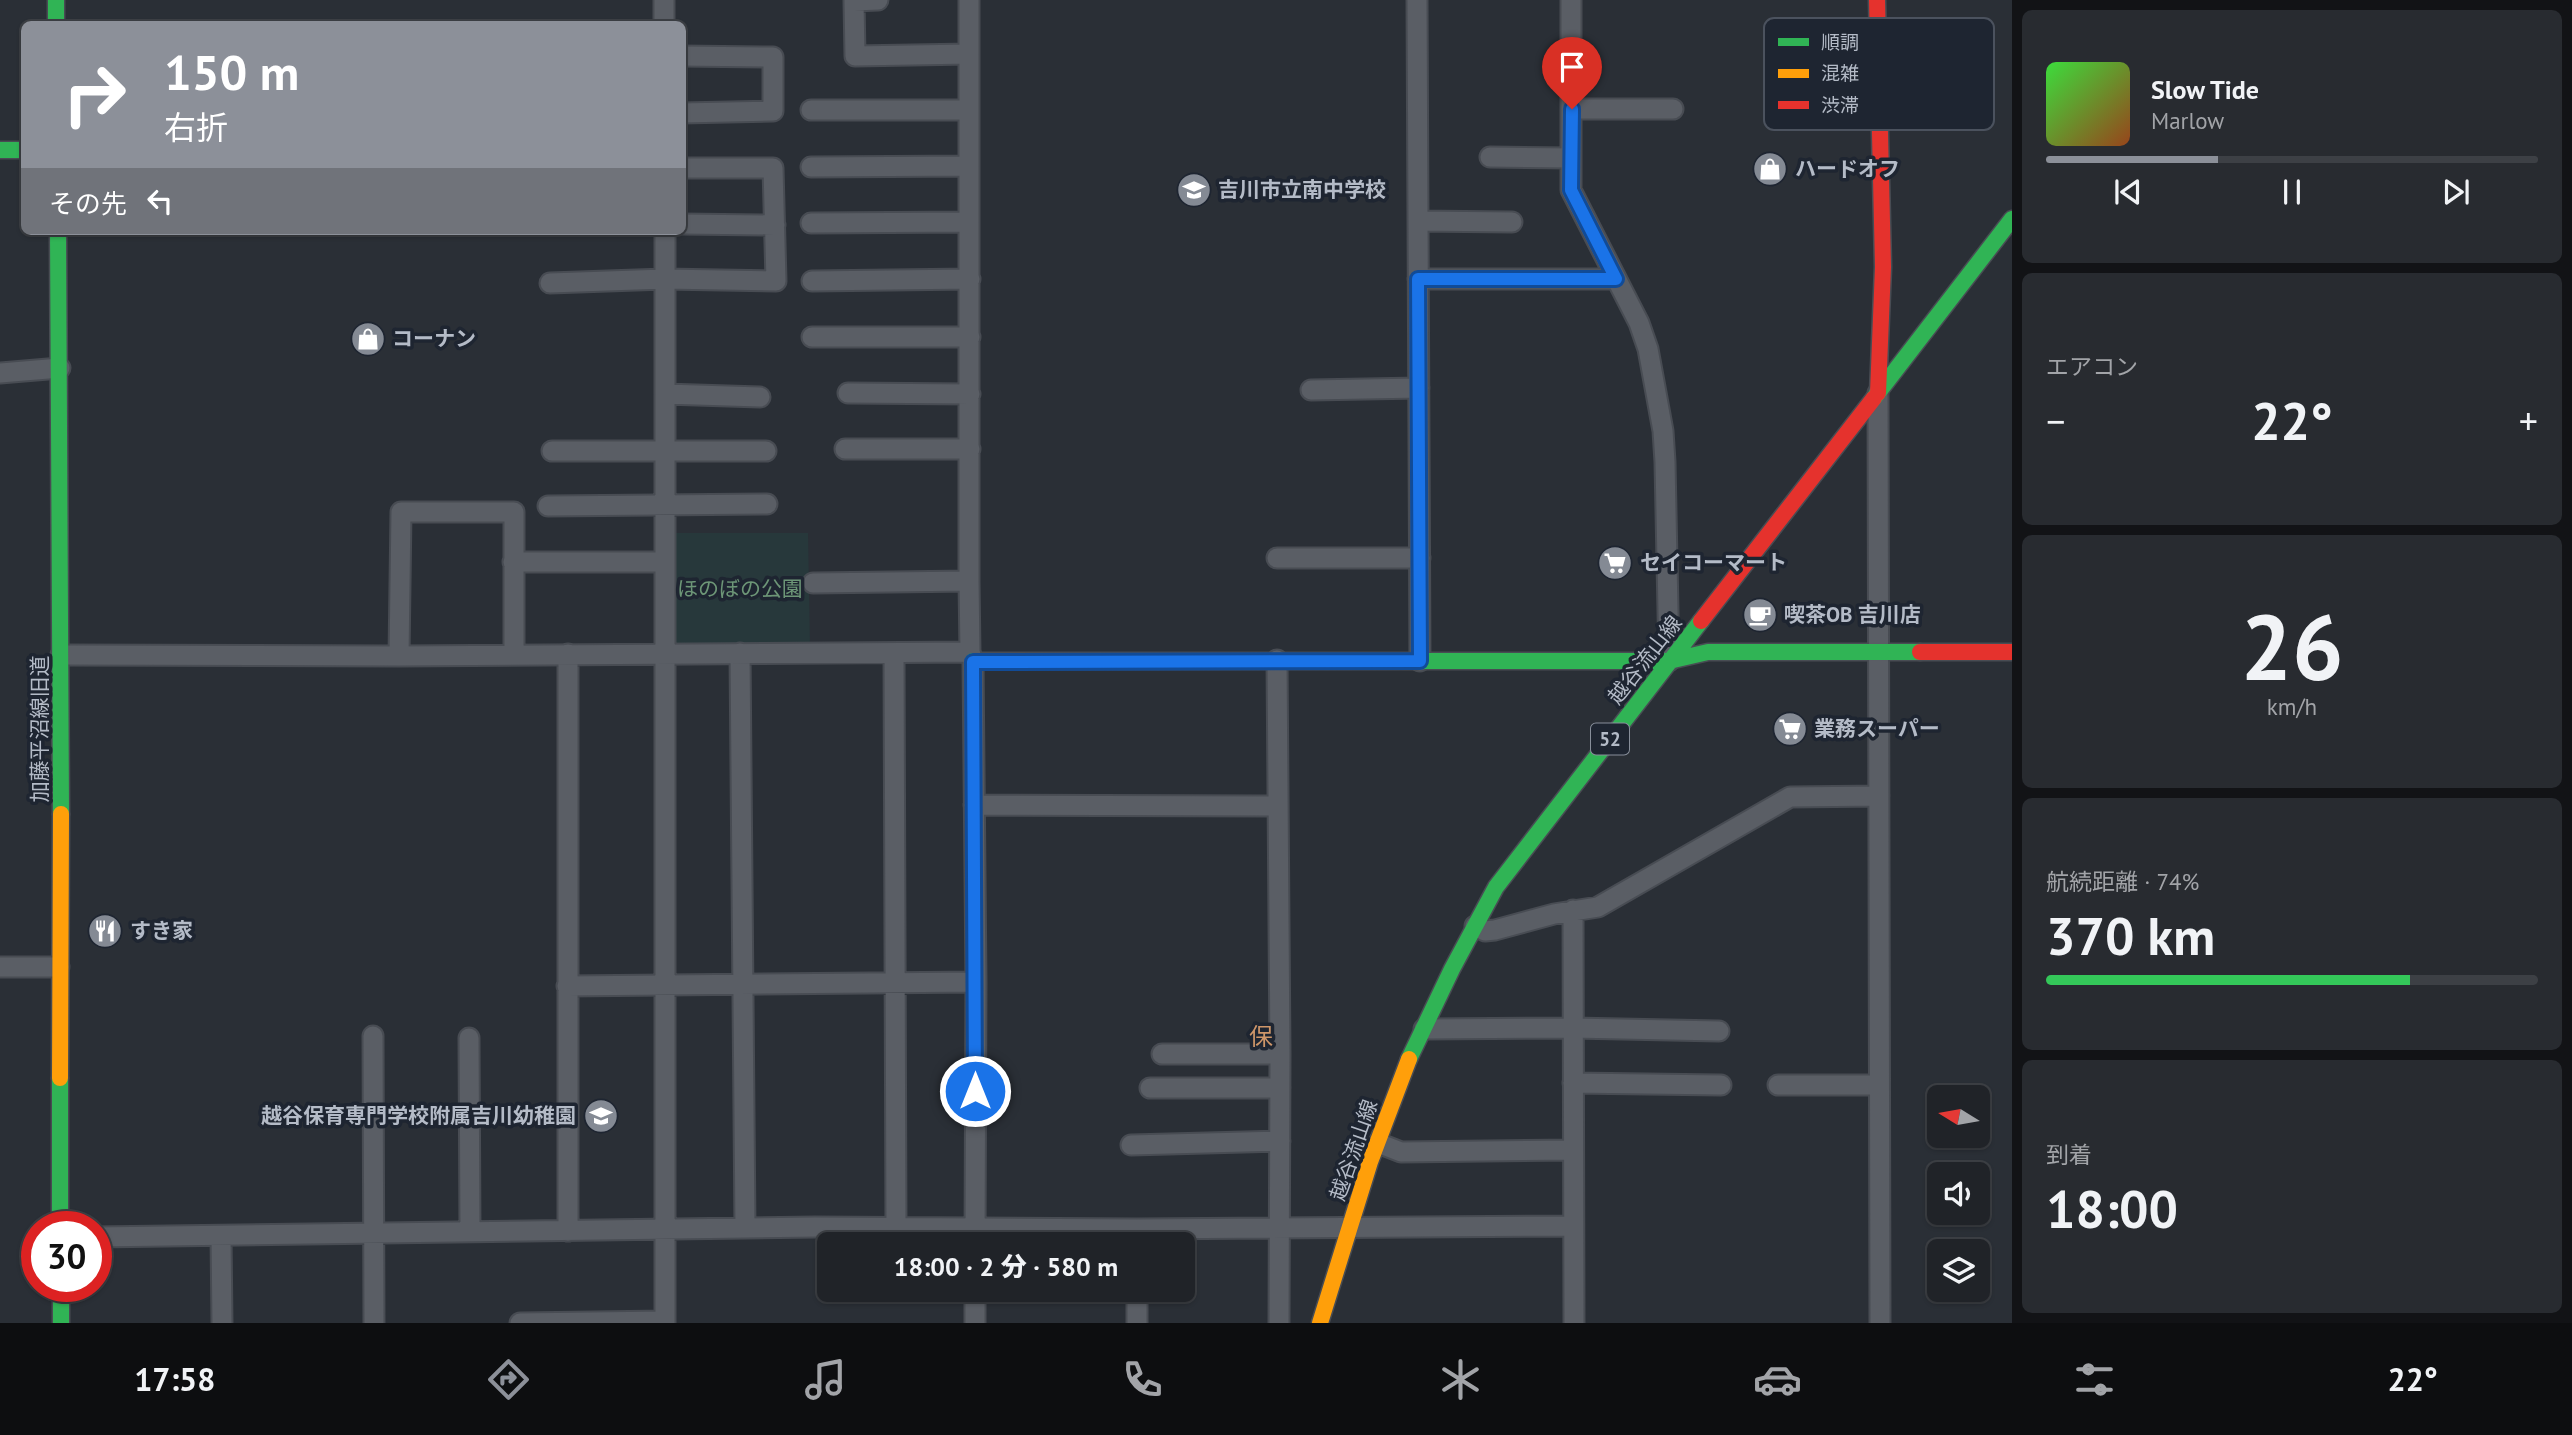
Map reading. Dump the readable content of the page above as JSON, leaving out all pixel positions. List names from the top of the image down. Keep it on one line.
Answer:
{"streets":{"street":["越谷流山線","加藤平沼線旧道","52"]},"districts":["保"],"parks":["ほのぼの公園"],"places":{"shop":["ハードオフ","コーナン"],"school or university":["吉川市立南中学校","越谷保育専門学校附属吉川幼稚園"],"supermarket":["セイコーマート","業務スーパー"],"cafe":["喫茶OB 吉川店"],"restaurant":["すき家"]},"legend":["順調","混雑","渋滞"],"north":"left","page":{"turn":["150 m","右折"],"song":["Slow Tide","Marlow"],"then":"その先","tile":["エアコン",["26","km/h"],["航続距離 · 74%","370 km"],["到着","18:00"]],"heat":["−","22°","+"],"limit":"30","trip":"18:00 · 2 分 · 580 m","tabs":["17:58","22°"]}}
